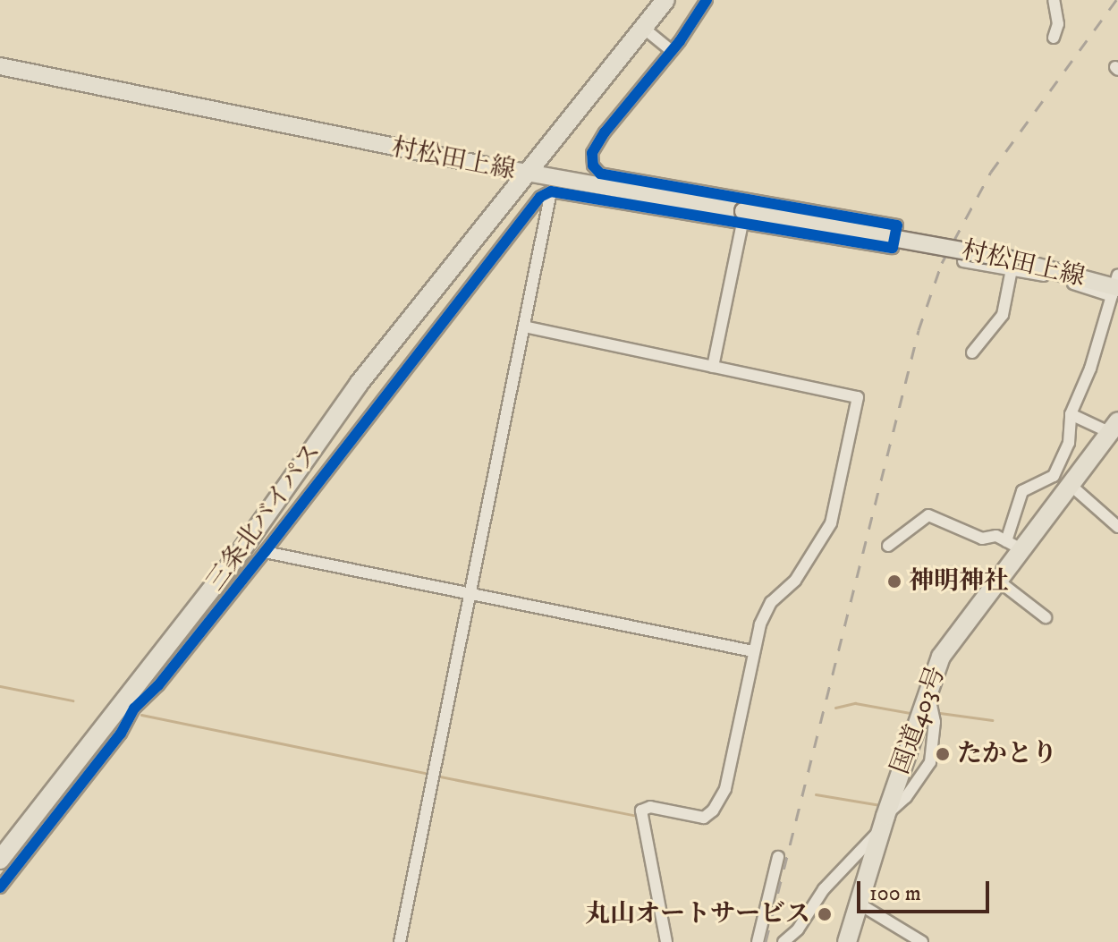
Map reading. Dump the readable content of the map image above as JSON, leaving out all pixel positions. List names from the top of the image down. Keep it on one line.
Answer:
{"streets":{"highway":["三条北バイパス","国道403号"],"main road":["村松田上線"]},"crossings":[["村松田上線","三条北バイパス"]],"places":["神明神社","たかとり","丸山オートサービス"],"scale_bar":"100 m"}
